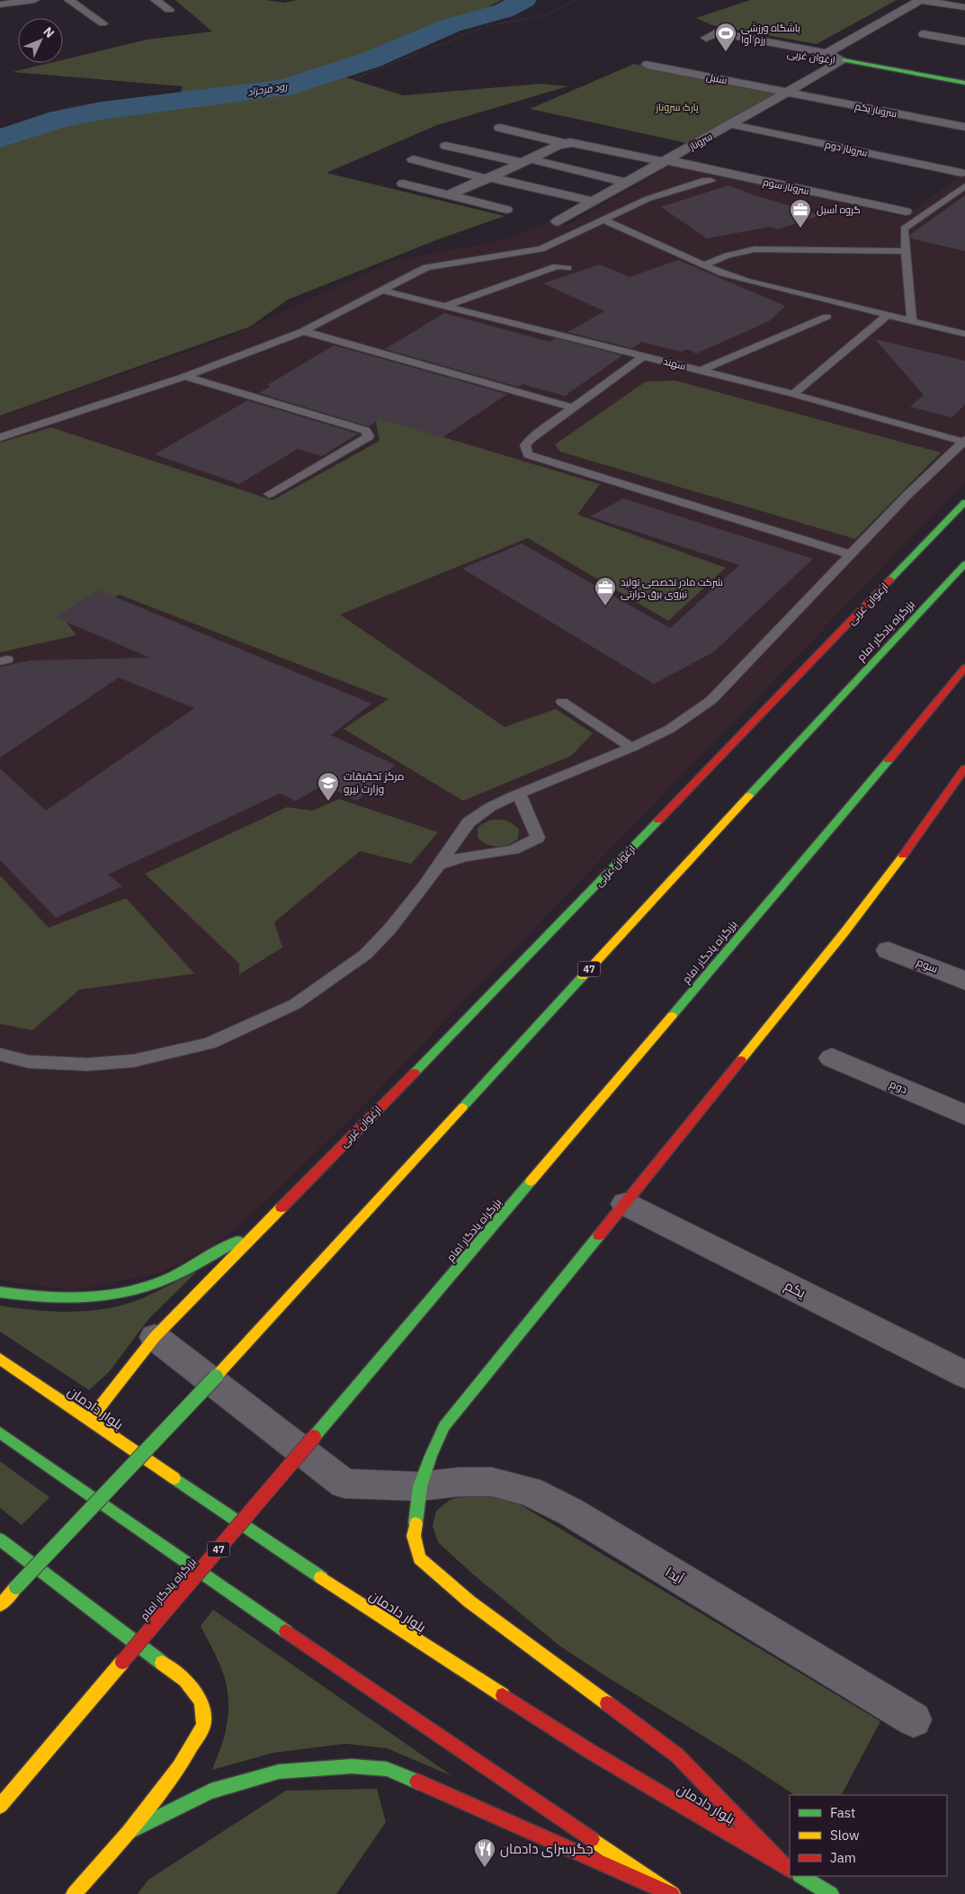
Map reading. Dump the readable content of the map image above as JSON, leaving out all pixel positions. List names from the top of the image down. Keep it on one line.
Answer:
{"streets":{"main road":["ارغوان غربی","بزرگراه یادگار امام","47","بلوار دادمان"],"street":["سنبل","سروناز یکم","سروناز","سروناز دوم","سروناز سوم","سوم","دوم","یکم","آیدا"],"lane":["سهند"]},"crossings":[["ارغوان غربی","سروناز"],["ارغوان غربی","بلوار دادمان"],["ارغوان غربی","آیدا"],["سنبل","سروناز یکم"],["سنبل","سروناز"],["سروناز یکم","سروناز"],["سروناز","سروناز دوم"],["سروناز","سروناز سوم"]],"water":["رود فرحزاد"],"parks":["پارک سروناز"],"places":{"sports":["باشگاه ورزشی رزم آوا"],"office":["گروه آسیل","شرکت مادر تخصصی تولید نیروی برق حرارتی"],"school or university":["مرکز تحقیقات وزارت نیرو"],"restaurant":["جگرسرای دادمان"]},"legend":["Fast","Slow","Jam"],"north":"top right"}
